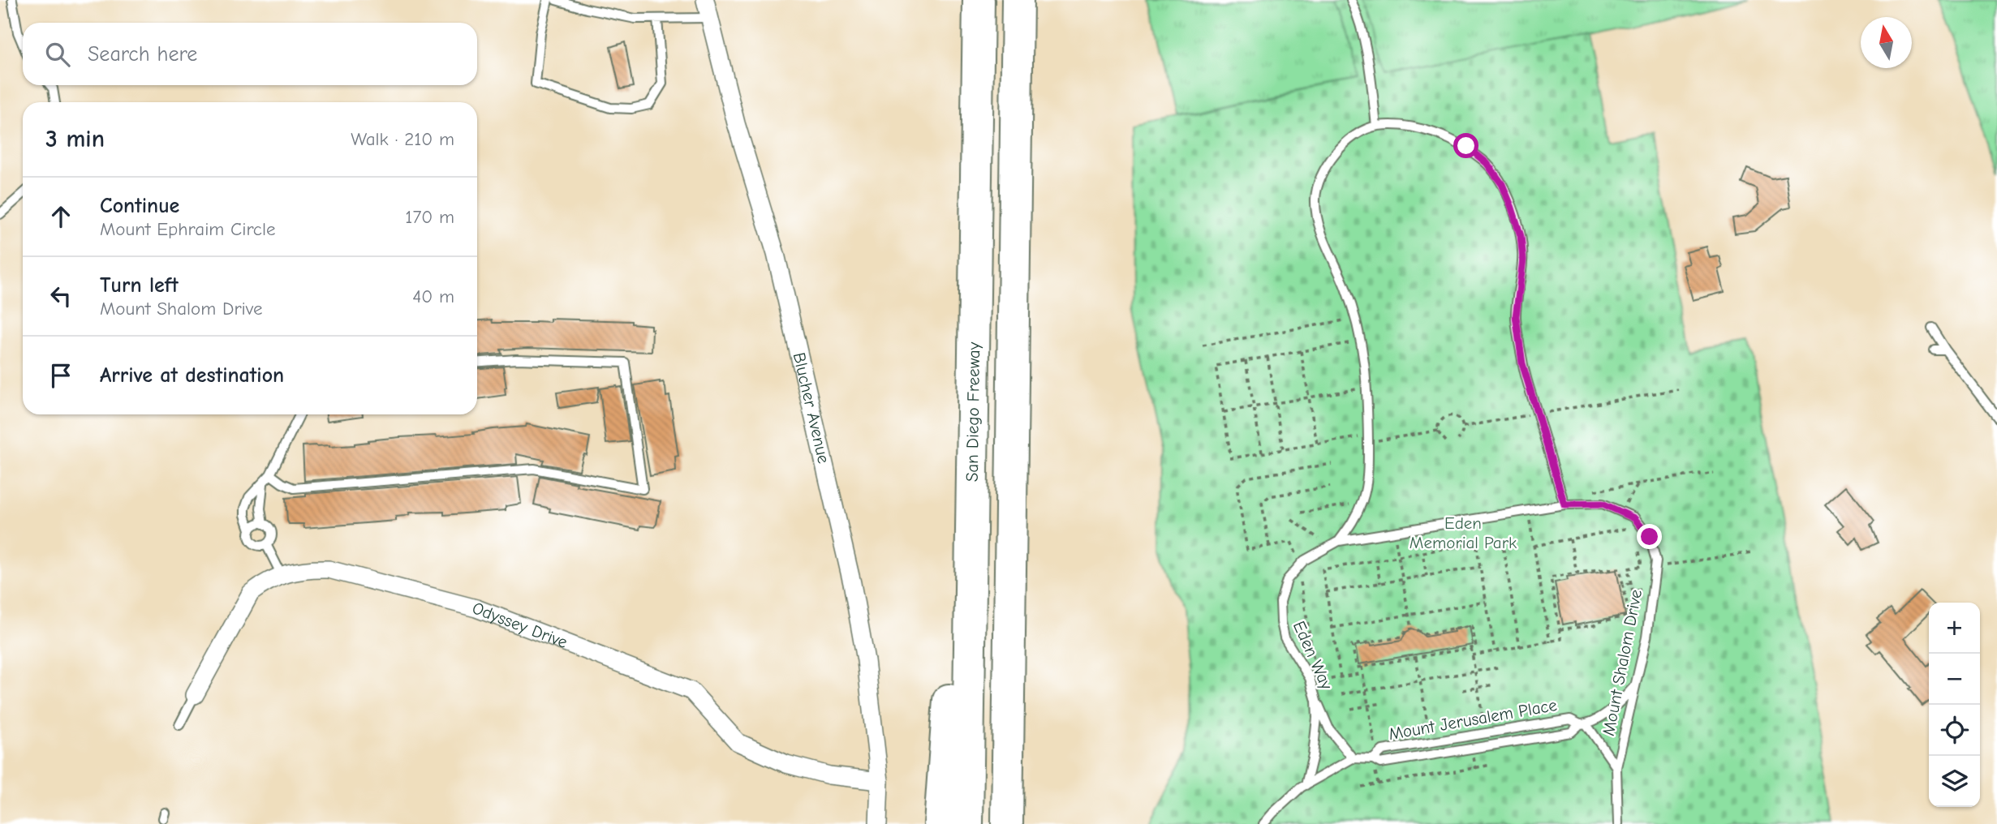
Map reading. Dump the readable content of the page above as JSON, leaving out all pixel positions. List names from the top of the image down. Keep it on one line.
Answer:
{"streets":{"highway":["San Diego Freeway"],"street":["Blucher Avenue","Odyssey Drive"],"lane":["Eden Way","Mount Shalom Drive","Mount Jerusalem Place"]},"crossings":[["Blucher Avenue","Odyssey Drive"],["Eden Way","Mount Shalom Drive"],["Mount Shalom Drive","Mount Jerusalem Place"]],"parks":["Eden Memorial Park"],"north":"top","page":{"search":"Search here","heading":["3 min","Walk · 210 m"],"list":[["Continue","Mount Ephraim Circle","170 m"],["Turn left","Mount Shalom Drive","40 m"],"Arrive at destination"],"map_buttons":["+","−"]}}
